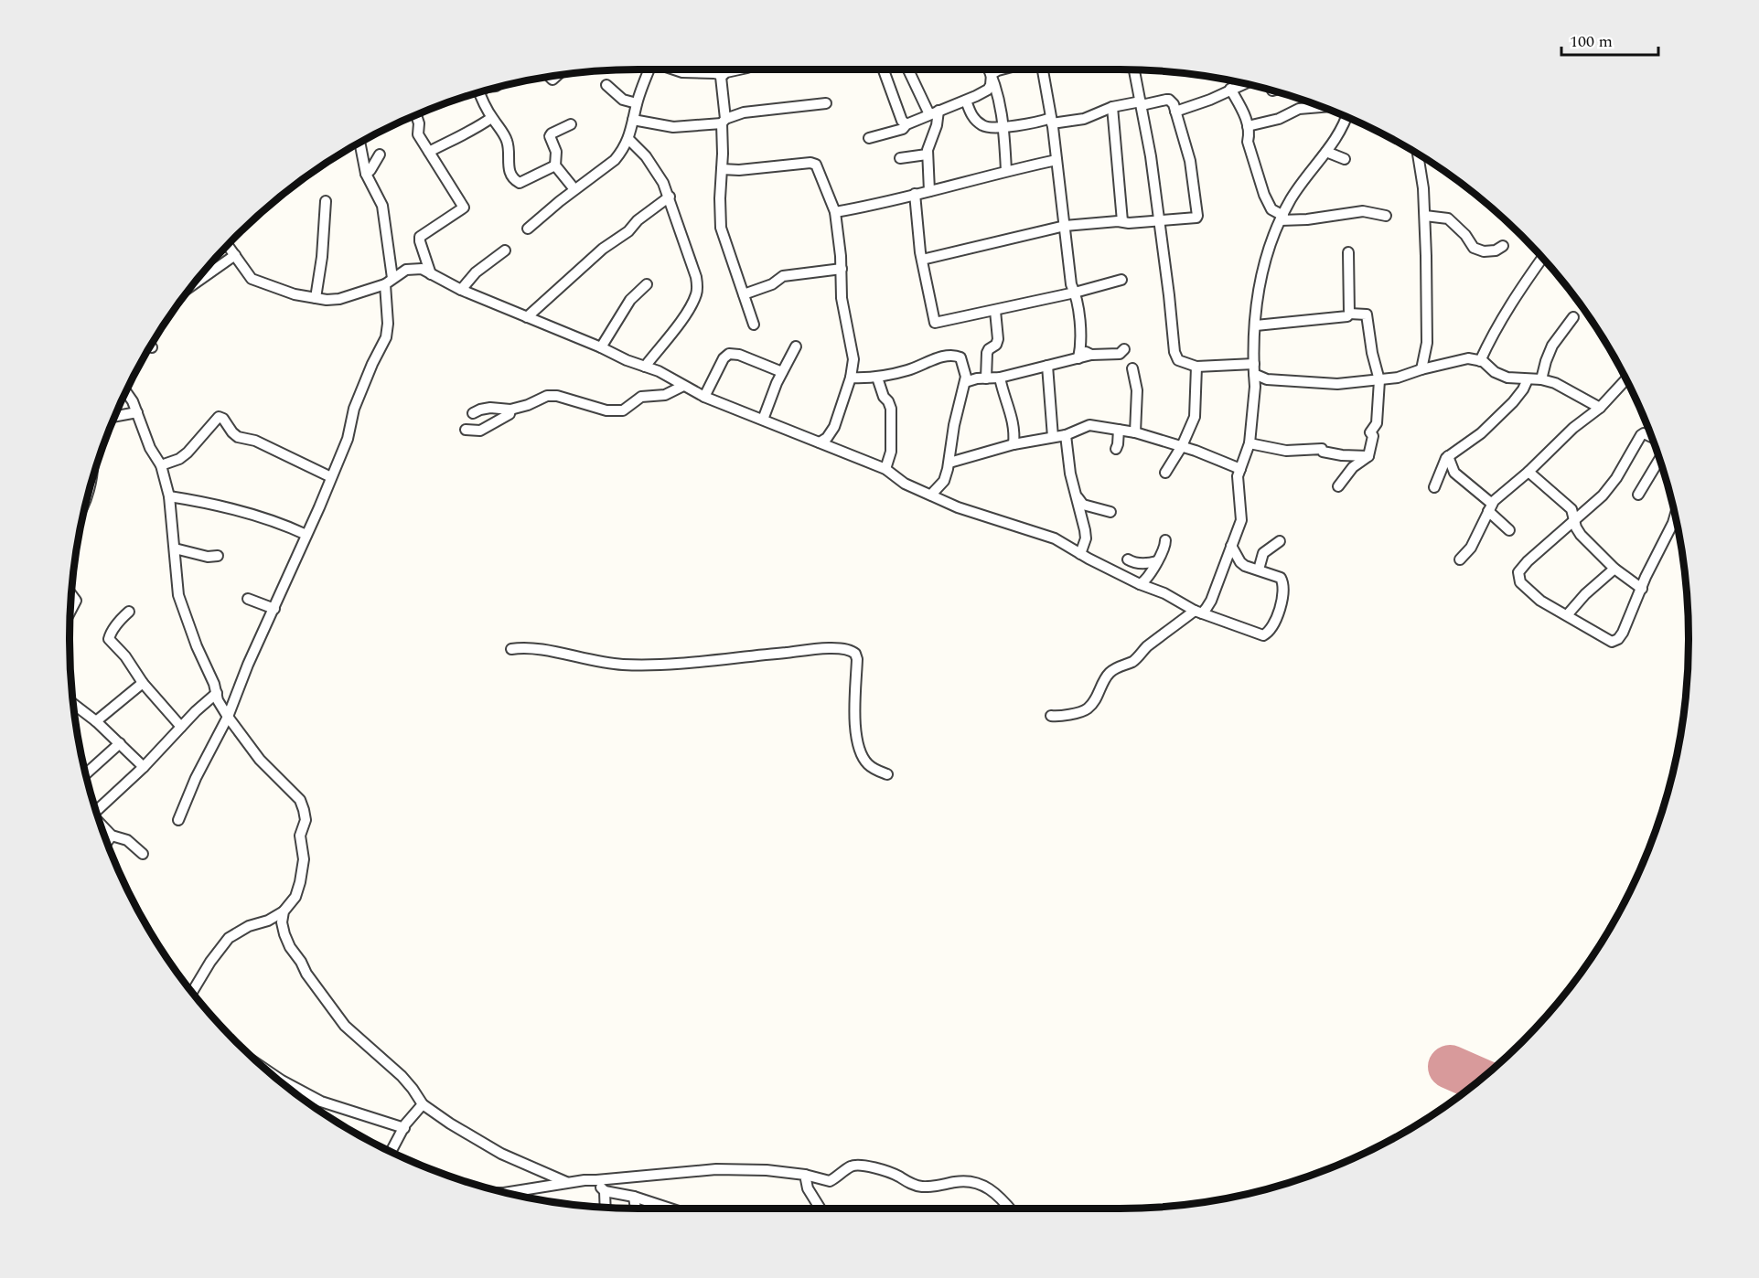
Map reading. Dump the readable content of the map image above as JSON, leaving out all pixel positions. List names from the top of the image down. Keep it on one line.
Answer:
{"scale_bar":"100 m"}
